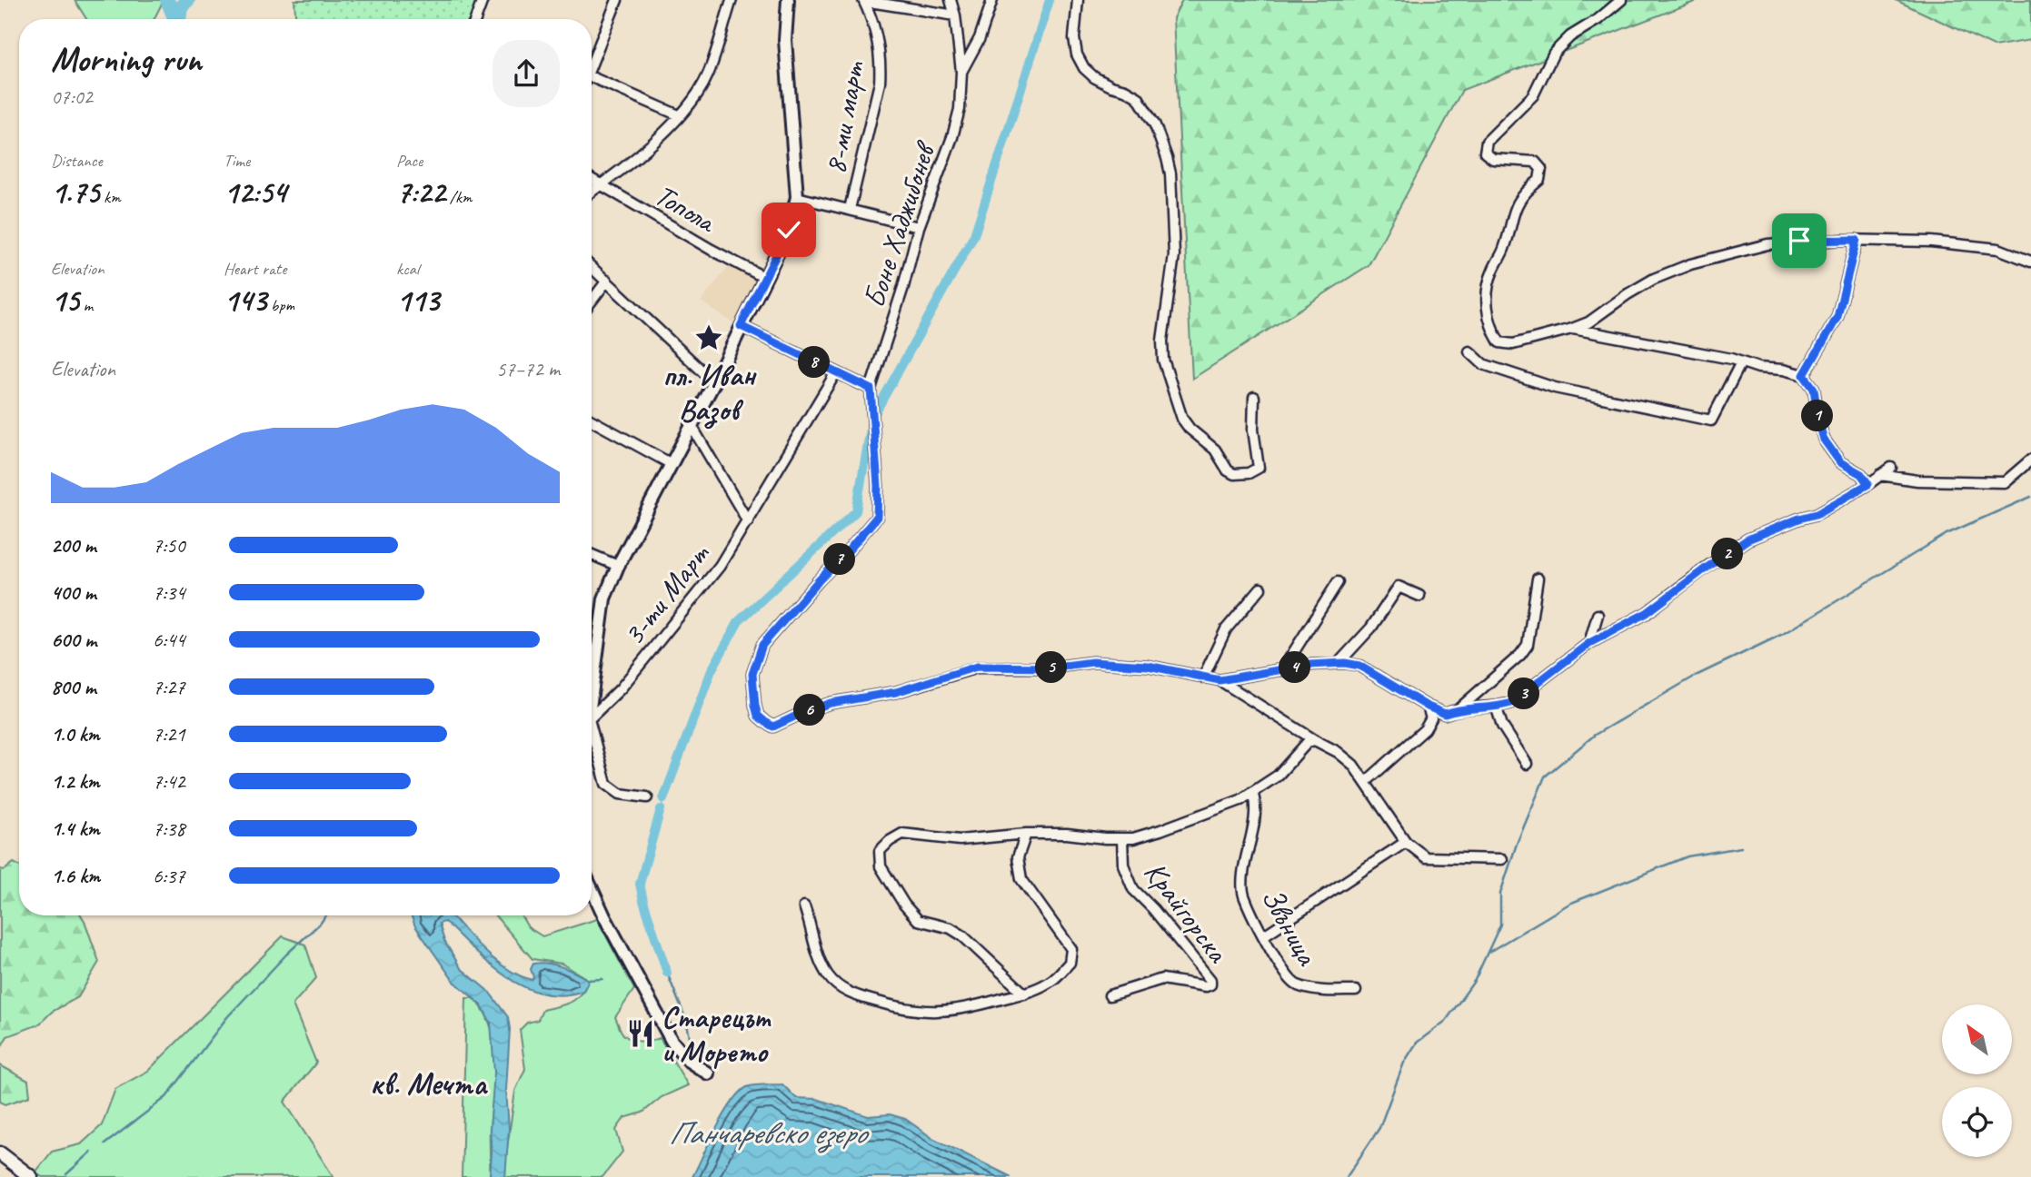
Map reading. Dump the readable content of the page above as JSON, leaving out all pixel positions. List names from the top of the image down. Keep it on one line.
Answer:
{"streets":{"street":["8-ми март","Топола","Боне Хаджибонев","3-ти Март","Крайгорска","Звъница"]},"districts":["кв. Мечта"],"water":["Панчаревско езеро"],"places":{"place":["пл. Иван Вазов"],"restaurant":["Старецът и Морето"]},"north":"top left","page":{"heading":["Morning run","07:02"],"stats":[["Distance","1.75 km"],["Time","12:54"],["Pace","7:22 /km"],["Elevation","15 m"],["Heart rate","143 bpm"],["kcal","113"]],"chart":["Elevation","57–72 m"],"pins":["8","1","2","7","4","5","3","6"],"list":[{"name":"200 m","note":"7:50"},{"name":"400 m","note":"7:34"},{"name":"600 m","note":"6:44"},{"name":"800 m","note":"7:27"},{"name":"1.0 km","note":"7:21"},{"name":"1.2 km","note":"7:42"},{"name":"1.4 km","note":"7:38"},{"name":"1.6 km","note":"6:37"}]}}
